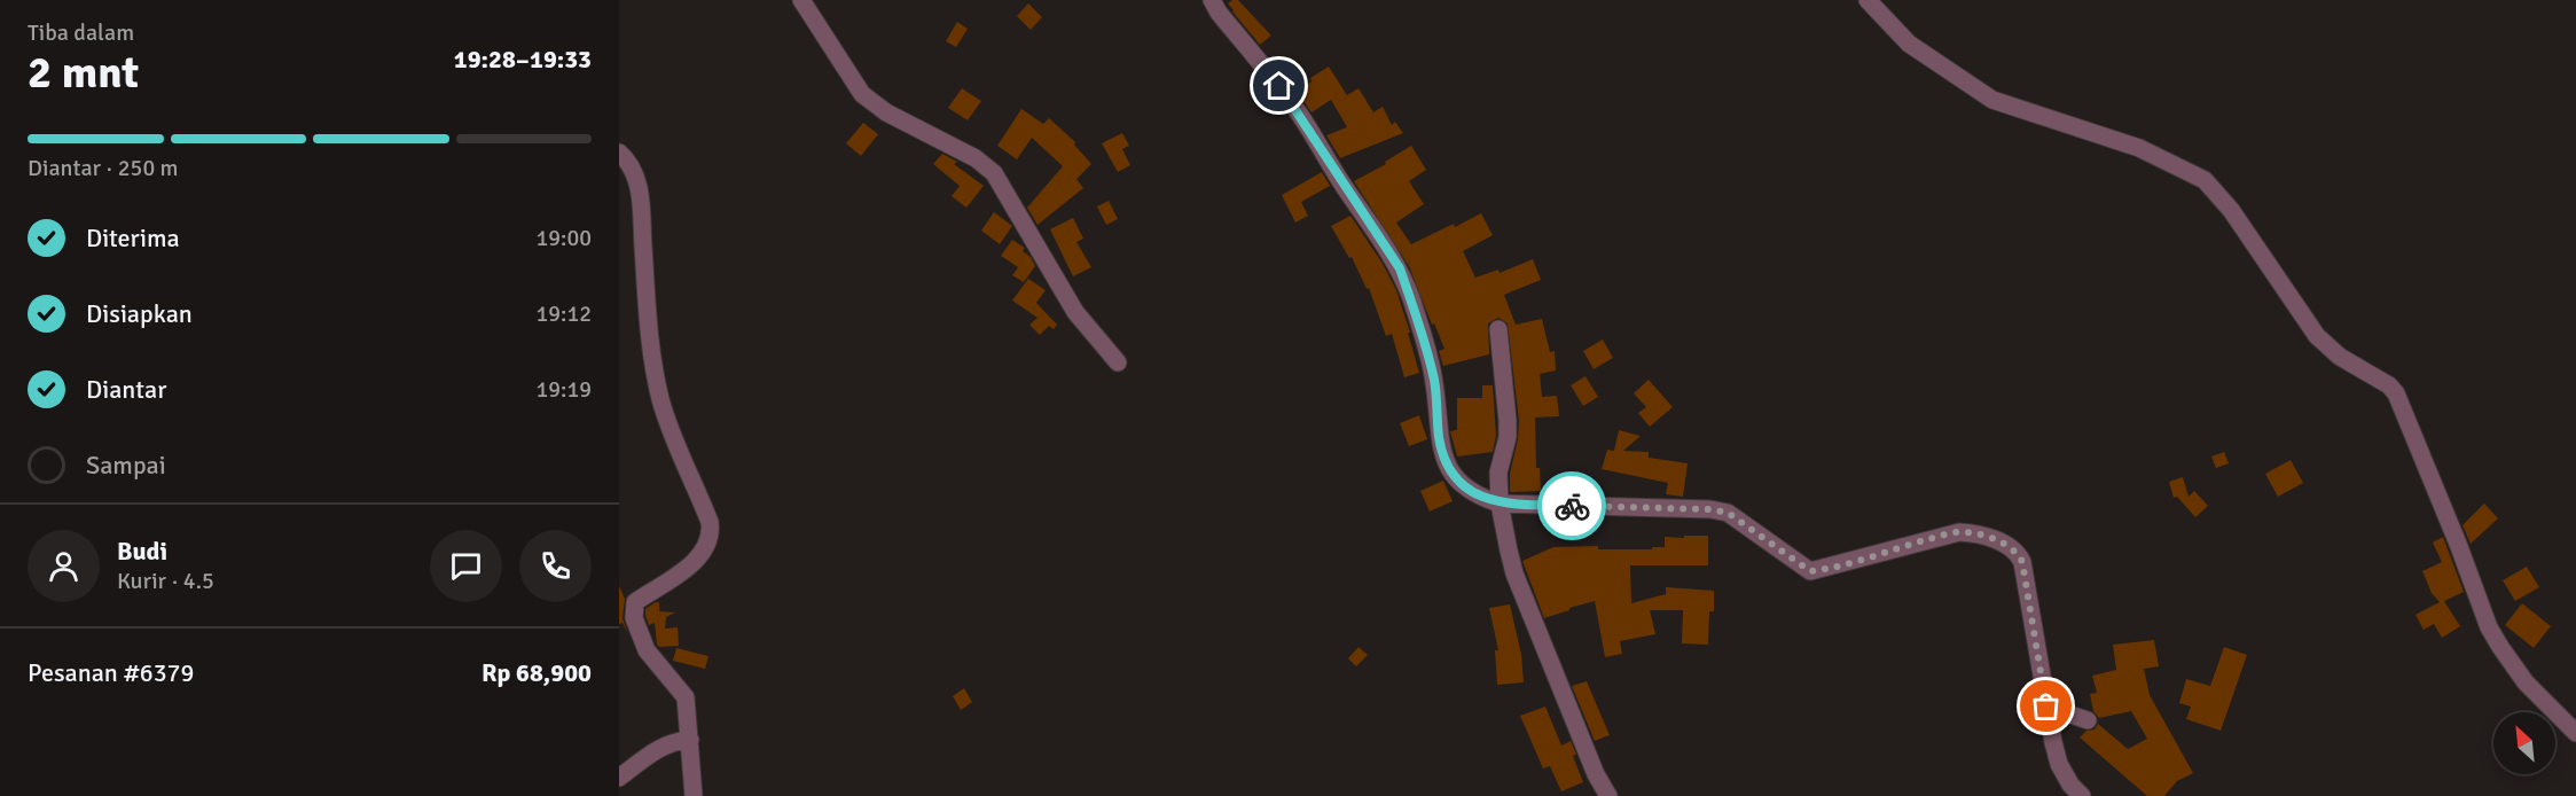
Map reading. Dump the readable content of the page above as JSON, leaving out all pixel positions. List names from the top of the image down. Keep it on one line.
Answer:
{"north":"top left","page":{"heading":["2 mnt","Tiba dalam","19:28–19:33"],"panel":["Budi","Kurir · 4.5","Pesanan #6379","Rp 68,900"],"bar":"Diantar · 250 m","list":[["Diterima","19:00"],["Disiapkan","19:12"],["Diantar","19:19"],"Sampai"]}}
